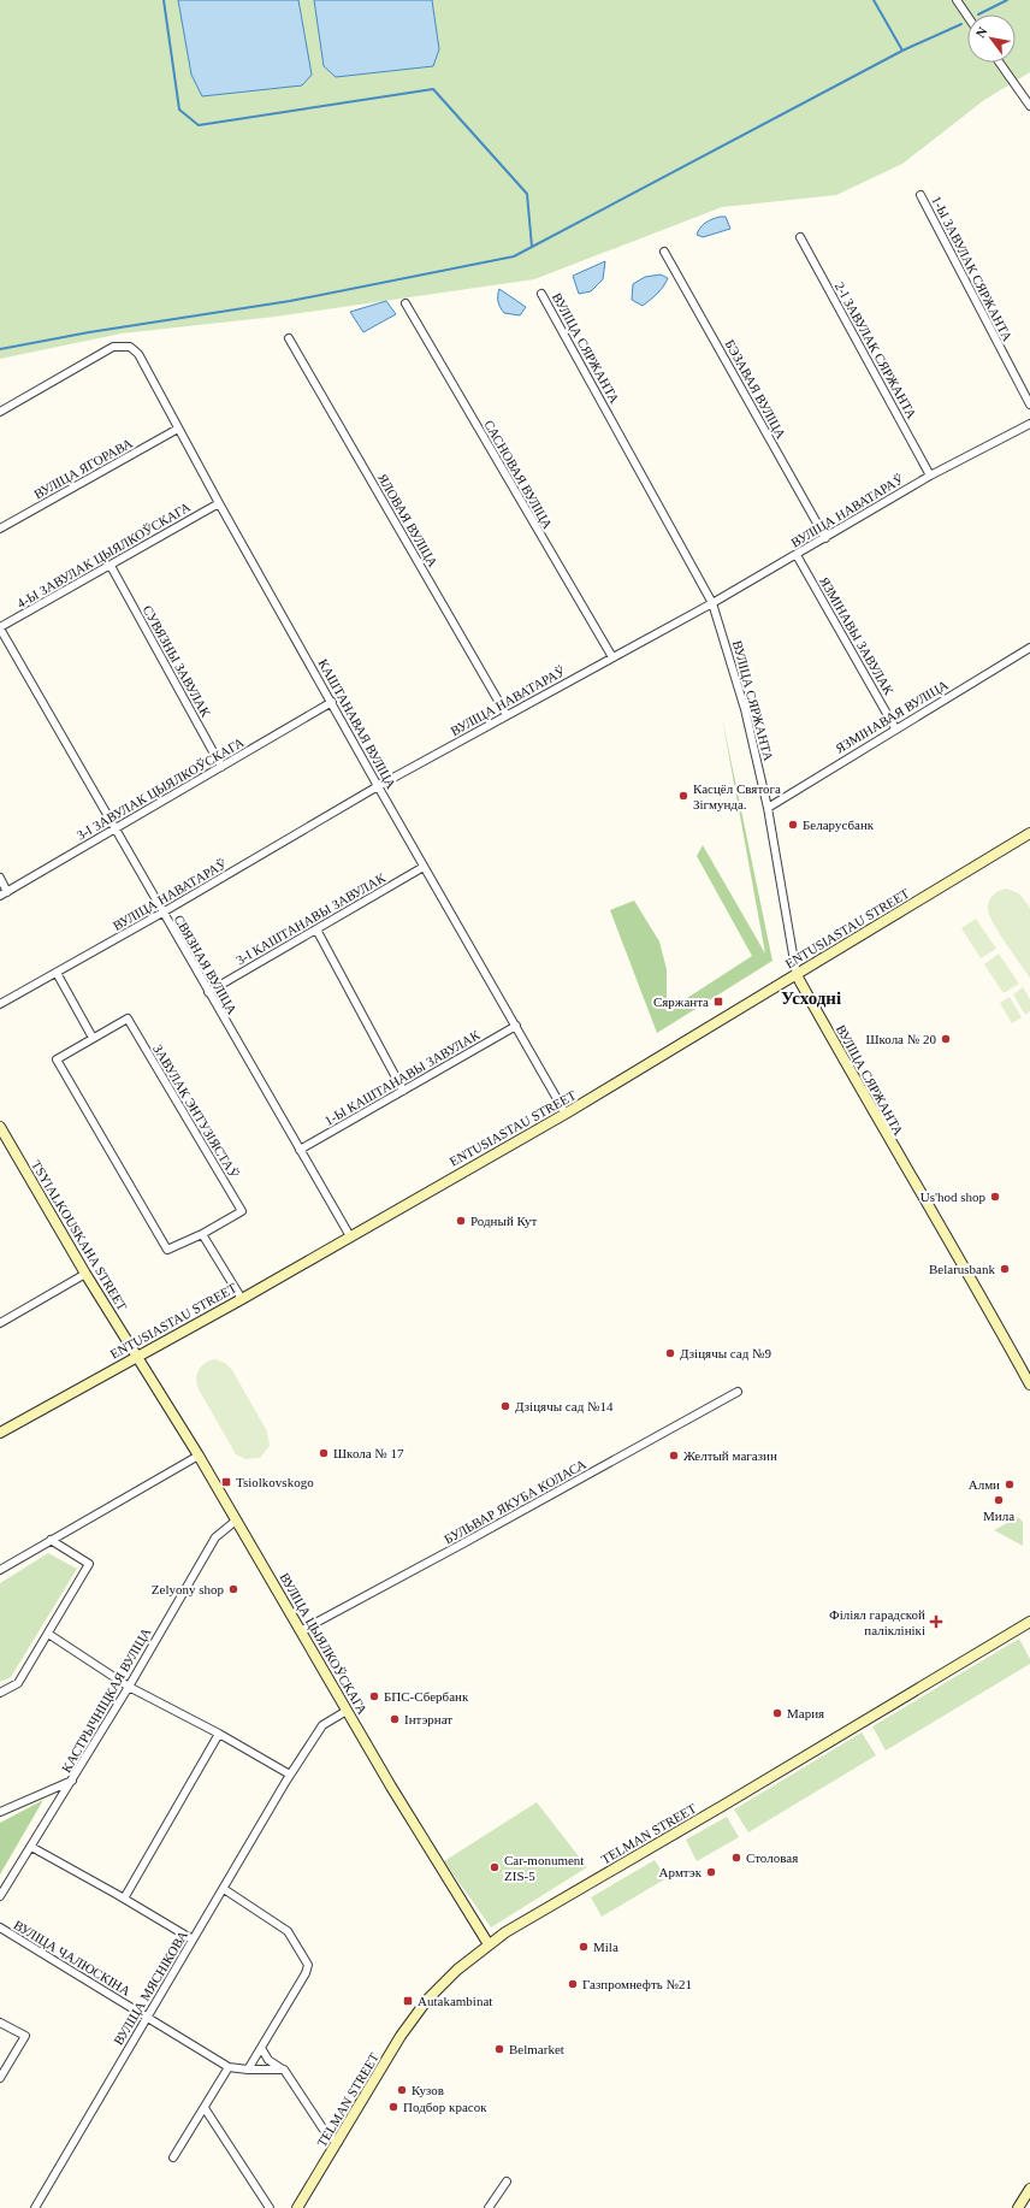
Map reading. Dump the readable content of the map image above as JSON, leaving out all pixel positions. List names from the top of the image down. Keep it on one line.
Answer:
{"streets":{"main road":["ВУЛІЦА СЯРЖАНТА","ENTUSIASTAU STREET","TSYIALKOUSKAHA STREET","ВУЛІЦА ЦЫЯЛКОЎСКАГА","TELMAN STREET"],"street":["1-Ы ЗАВУЛАК СЯРЖАНТА","2-І ЗАВУЛАК СЯРЖАНТА","БЭЗАВАЯ ВУЛІЦА","ВУЛІЦА ЯГОРАВА","САСНОВАЯ ВУЛІЦА","ВУЛІЦА НАВАТАРАЎ","ЯЛОВАЯ ВУЛІЦА","4-Ы ЗАВУЛАК ЦЫЯЛКОЎСКАГА","ЯЗМІНАВЫ ЗАВУЛАК","СУВЯЗНЫ ЗАВУЛАК","ЯЗМІНАВАЯ ВУЛІЦА","КАШТАНАВАЯ ВУЛІЦА","3-І ЗАВУЛАК ЦЫЯЛКОЎСКАГА","3-І КАШТАНАВЫ ЗАВУЛАК","СВЯЗНАЯ ВУЛІЦА","1-Ы КАШТАНАВЫ ЗАВУЛАК","ЗАВУЛАК ЭНТУЗІЯСТАЎ","БУЛЬВАР ЯКУБА КОЛАСА","КАСТРЫЧНІЦКАЯ ВУЛІЦА","ВУЛІЦА ЧАЛЮСКІНА","ВУЛІЦА МЯСНІКОВА"]},"crossings":[["ВУЛІЦА СЯРЖАНТА","ВУЛІЦА НАВАТАРАЎ"],["ВУЛІЦА СЯРЖАНТА","ЯЗМІНАВАЯ ВУЛІЦА"],["ВУЛІЦА СЯРЖАНТА","ENTUSIASTAU STREET"],["2-І ЗАВУЛАК СЯРЖАНТА","ВУЛІЦА НАВАТАРАЎ"],["БЭЗАВАЯ ВУЛІЦА","ВУЛІЦА НАВАТАРАЎ"],["ВУЛІЦА ЯГОРАВА","КАШТАНАВАЯ ВУЛІЦА"],["САСНОВАЯ ВУЛІЦА","ВУЛІЦА НАВАТАРАЎ"],["ВУЛІЦА НАВАТАРАЎ","ЯЛОВАЯ ВУЛІЦА"],["ВУЛІЦА НАВАТАРАЎ","ЯЗМІНАВЫ ЗАВУЛАК"],["ВУЛІЦА НАВАТАРАЎ","КАШТАНАВАЯ ВУЛІЦА"],["ВУЛІЦА НАВАТАРАЎ","СВЯЗНАЯ ВУЛІЦА"],["4-Ы ЗАВУЛАК ЦЫЯЛКОЎСКАГА","СУВЯЗНЫ ЗАВУЛАК"],["4-Ы ЗАВУЛАК ЦЫЯЛКОЎСКАГА","КАШТАНАВАЯ ВУЛІЦА"],["4-Ы ЗАВУЛАК ЦЫЯЛКОЎСКАГА","СВЯЗНАЯ ВУЛІЦА"],["ЯЗМІНАВЫ ЗАВУЛАК","ЯЗМІНАВАЯ ВУЛІЦА"],["СУВЯЗНЫ ЗАВУЛАК","3-І ЗАВУЛАК ЦЫЯЛКОЎСКАГА"],["КАШТАНАВАЯ ВУЛІЦА","3-І ЗАВУЛАК ЦЫЯЛКОЎСКАГА"],["КАШТАНАВАЯ ВУЛІЦА","3-І КАШТАНАВЫ ЗАВУЛАК"],["КАШТАНАВАЯ ВУЛІЦА","ENTUSIASTAU STREET"],["КАШТАНАВАЯ ВУЛІЦА","1-Ы КАШТАНАВЫ ЗАВУЛАК"],["3-І ЗАВУЛАК ЦЫЯЛКОЎСКАГА","СВЯЗНАЯ ВУЛІЦА"],["3-І КАШТАНАВЫ ЗАВУЛАК","СВЯЗНАЯ ВУЛІЦА"],["ENTUSIASTAU STREET","СВЯЗНАЯ ВУЛІЦА"],["ENTUSIASTAU STREET","TSYIALKOUSKAHA STREET"],["ENTUSIASTAU STREET","ВУЛІЦА ЦЫЯЛКОЎСКАГА"],["СВЯЗНАЯ ВУЛІЦА","1-Ы КАШТАНАВЫ ЗАВУЛАК"],["TSYIALKOUSKAHA STREET","ВУЛІЦА ЦЫЯЛКОЎСКАГА"],["БУЛЬВАР ЯКУБА КОЛАСА","ВУЛІЦА ЦЫЯЛКОЎСКАГА"],["ВУЛІЦА ЦЫЯЛКОЎСКАГА","КАСТРЫЧНІЦКАЯ ВУЛІЦА"],["ВУЛІЦА ЦЫЯЛКОЎСКАГА","TELMAN STREET"],["ВУЛІЦА ЦЫЯЛКОЎСКАГА","ВУЛІЦА МЯСНІКОВА"],["ВУЛІЦА ЧАЛЮСКІНА","ВУЛІЦА МЯСНІКОВА"]],"districts":["Усходні"],"places":{"other":["Касцёл Святога Зігмунда.","Беларусбанк","Школа № 20","Us'hod shop","Родный Кут","Belarusbank","Дзіцячы сад №9","Дзіцячы сад №14","Школа № 17","Желтый магазин","Алми","Мила","Zelyony shop","БПС-Сбербанк","Мария","Інтэрнат","Столовая","Car-monument ZIS-5","Армтэк","Mila","Газпромнефть №21","Belmarket","Кузов","Подбор красок"],"transit":["Сяржанта","Tsiolkovskogo","Autakambinat"],"health":["Філіял гарадской паліклінікі"]},"north":"top left"}
